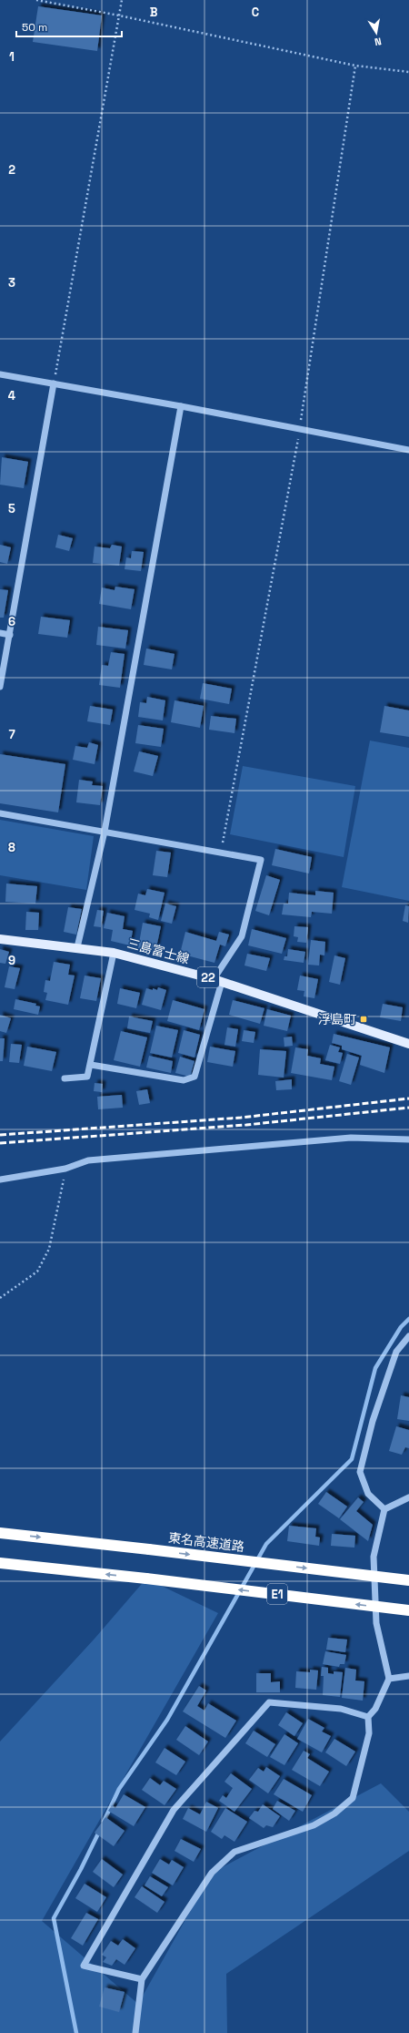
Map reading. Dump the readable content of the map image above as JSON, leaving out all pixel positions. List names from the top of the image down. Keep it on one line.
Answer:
{"streets":{"highway":["東名高速道路","E1"],"main road":["三島富士線","22"]},"places":{"transit":["浮島町"]},"scale_bar":"50 m","north":"bottom","grid":{"columns":["B","C"],"rows":["1","2","3","4","5","6","7","8","9"]}}
